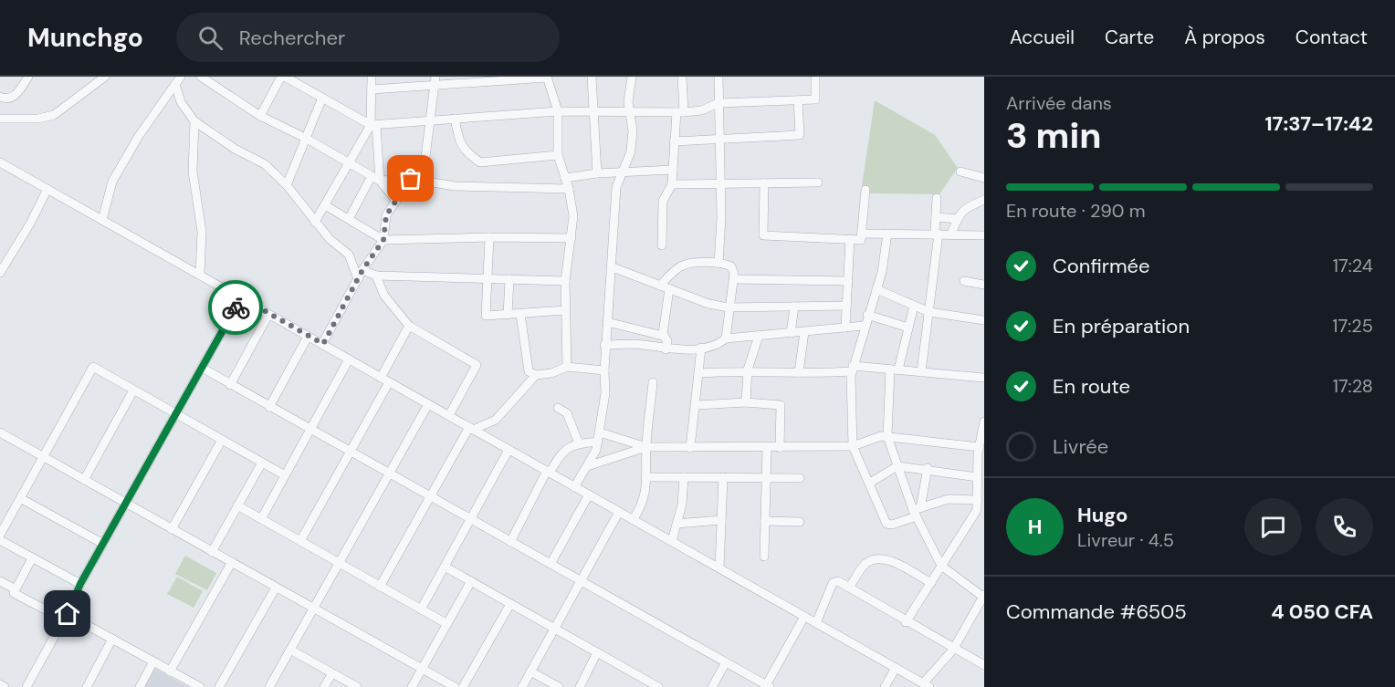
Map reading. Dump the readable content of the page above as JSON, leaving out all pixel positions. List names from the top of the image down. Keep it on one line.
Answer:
{"page":{"header":"Munchgo","search":"Rechercher","nav":["Accueil","Carte","À propos","Contact"],"heading":["3 min","Arrivée dans","17:37–17:42"],"panel":["Hugo","Livreur · 4.5","Commande #6505","4 050 CFA"],"bar":"En route · 290 m","list":[["Confirmée","17:24"],["En préparation","17:25"],["En route","17:28"],"Livrée"],"round":"H"}}
